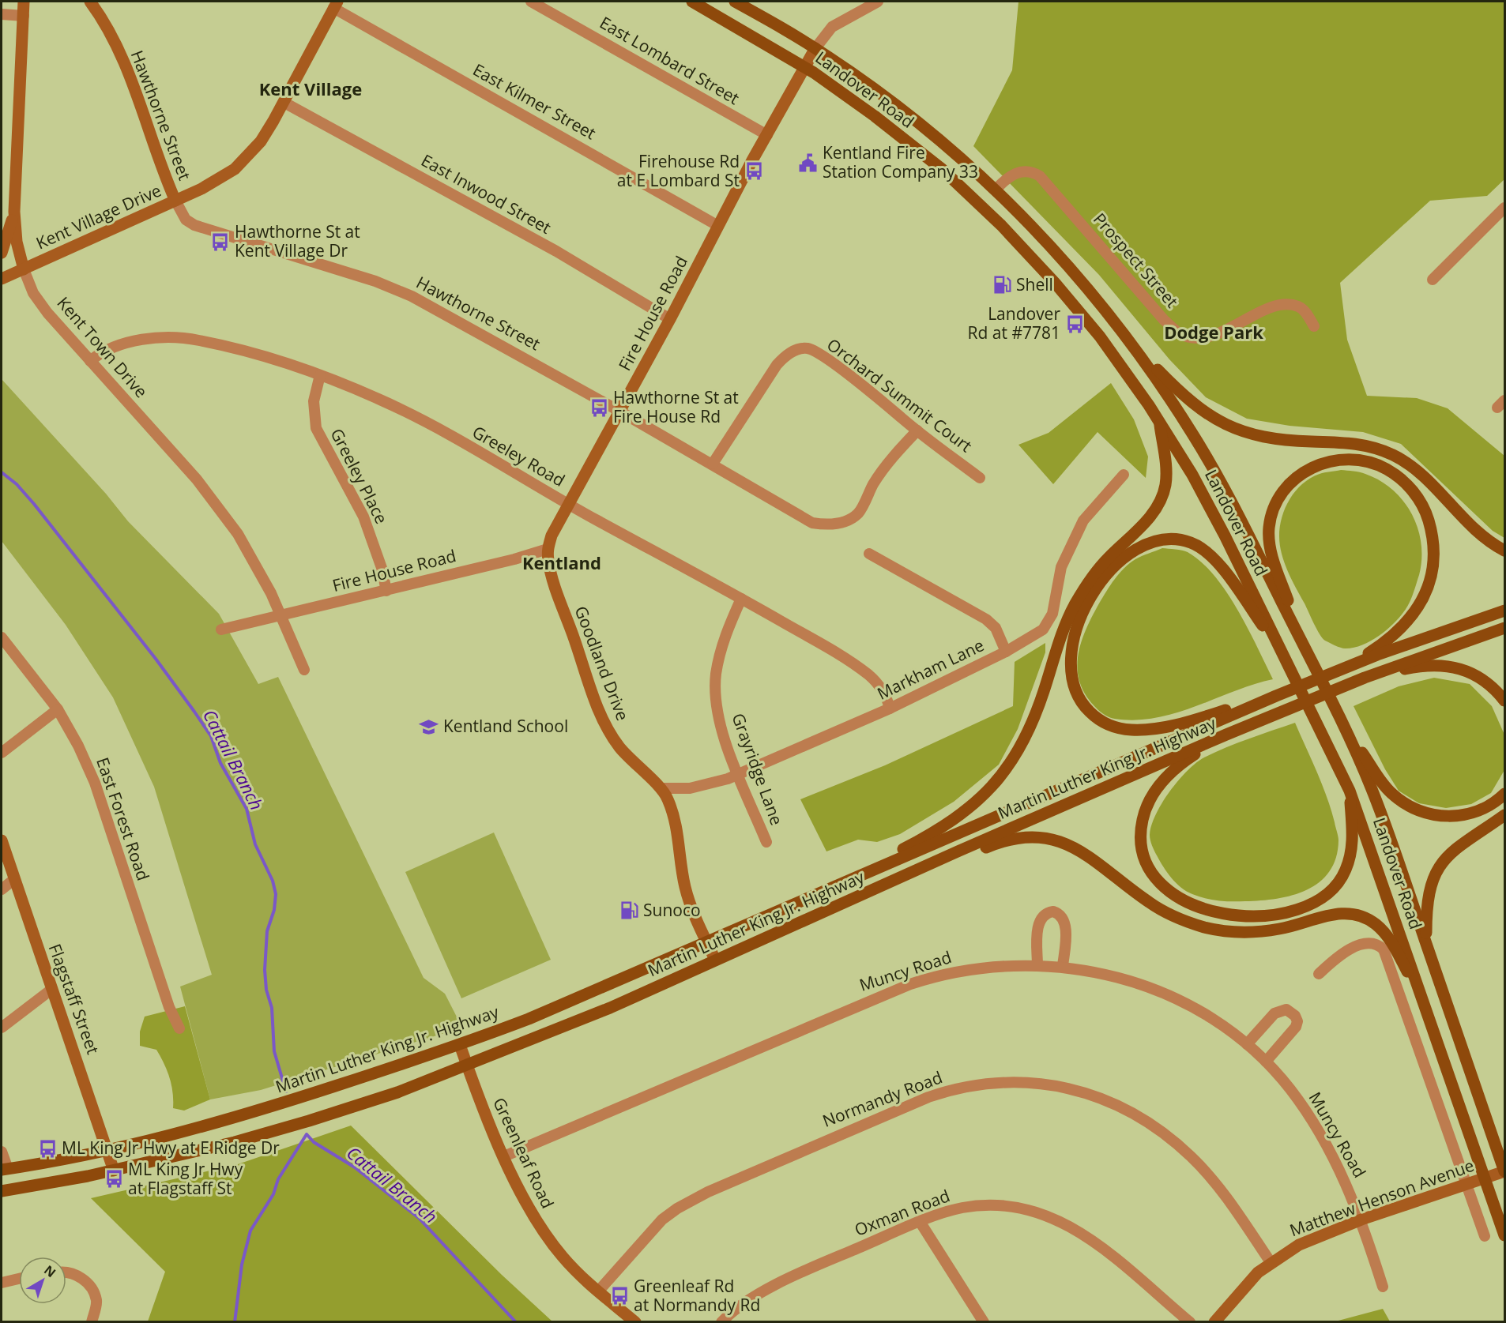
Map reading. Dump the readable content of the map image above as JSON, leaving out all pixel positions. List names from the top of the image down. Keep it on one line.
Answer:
{"streets":{"main road":["Landover Road","Martin Luther King Jr. Highway"],"street":["East Lombard Street","East Kilmer Street","Hawthorne Street","East Inwood Street","Kent Village Drive","Prospect Street","Fire House Road","Kent Town Drive","Orchard Summit Court","Greeley Road","Greeley Place","Goodland Drive","Markham Lane","Grayridge Lane","East Forest Road","Muncy Road","Flagstaff Street","Normandy Road","Greenleaf Road","Matthew Henson Avenue","Oxman Road"]},"crossings":[["East Lombard Street","Fire House Road"],["Landover Road","Prospect Street"],["Landover Road","Fire House Road"],["Landover Road","Matthew Henson Avenue"],["East Kilmer Street","Kent Village Drive"],["East Kilmer Street","Fire House Road"],["Hawthorne Street","Kent Village Drive"],["Hawthorne Street","Fire House Road"],["Hawthorne Street","Orchard Summit Court"],["East Inwood Street","Kent Village Drive"],["East Inwood Street","Fire House Road"],["Kent Village Drive","Kent Town Drive"],["Fire House Road","Kent Town Drive"],["Fire House Road","Greeley Road"],["Fire House Road","Greeley Place"],["Fire House Road","Goodland Drive"],["Kent Town Drive","Greeley Road"],["Greeley Road","Greeley Place"],["Greeley Road","Markham Lane"],["Greeley Road","Grayridge Lane"],["Goodland Drive","Markham Lane"],["Markham Lane","Grayridge Lane"],["Martin Luther King Jr. Highway","Flagstaff Street"],["Martin Luther King Jr. Highway","Greenleaf Road"],["Muncy Road","Greenleaf Road"],["Muncy Road","Matthew Henson Avenue"],["Normandy Road","Greenleaf Road"],["Normandy Road","Matthew Henson Avenue"]],"districts":["Kent Village","Dodge Park","Kentland"],"water":["Cattail Branch"],"places":{"public building":["Kentland Fire Station Company 33"],"bus stop":["Firehouse Rd at E Lombard St","Hawthorne St at Kent Village Dr","Landover Rd at #7781","Hawthorne St at Fire House Rd","ML King Jr Hwy at E Ridge Dr","ML King Jr Hwy at Flagstaff St","Greenleaf Rd at Normandy Rd"],"fuel station":["Shell","Sunoco"],"school or university":["Kentland School"]},"north":"top right"}
